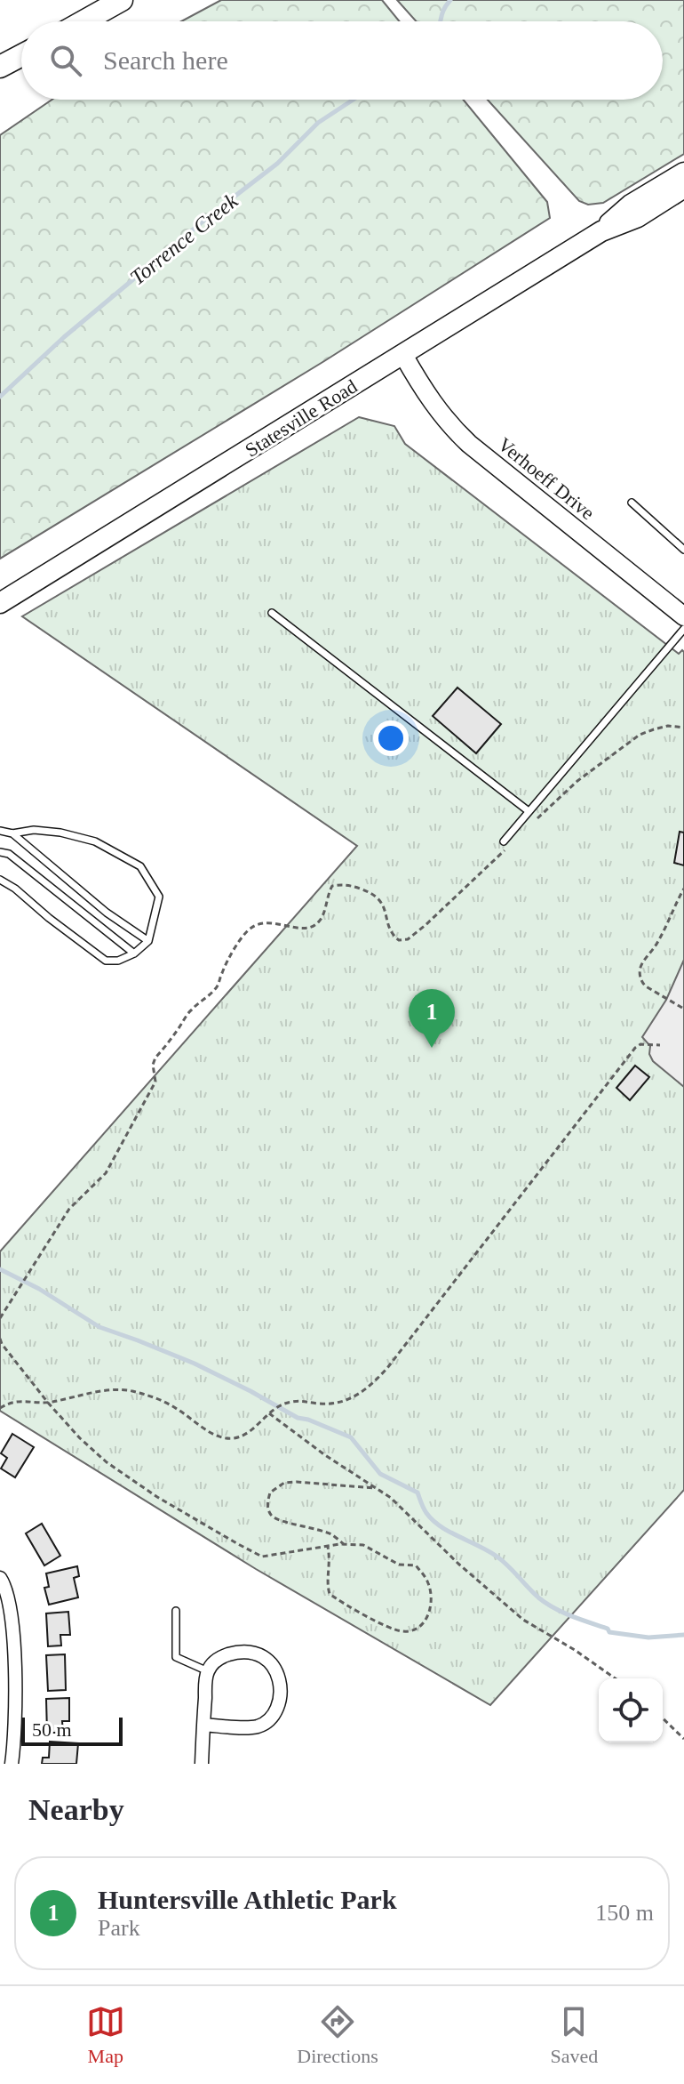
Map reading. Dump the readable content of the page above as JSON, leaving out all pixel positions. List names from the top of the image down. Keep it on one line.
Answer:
{"streets":{"main road":["Statesville Road"],"street":["Verhoeff Drive"]},"crossings":[["Statesville Road","Verhoeff Drive"]],"water":["Torrence Creek"],"scale_bar":"50 m","page":{"search":"Search here","pins":"1","scale":"50 m","heading":"Nearby","list":[{"mark":"1","name":"Huntersville Athletic Park","note":"Park","value":"150 m"}],"nav":["Map","Directions","Saved"]}}
